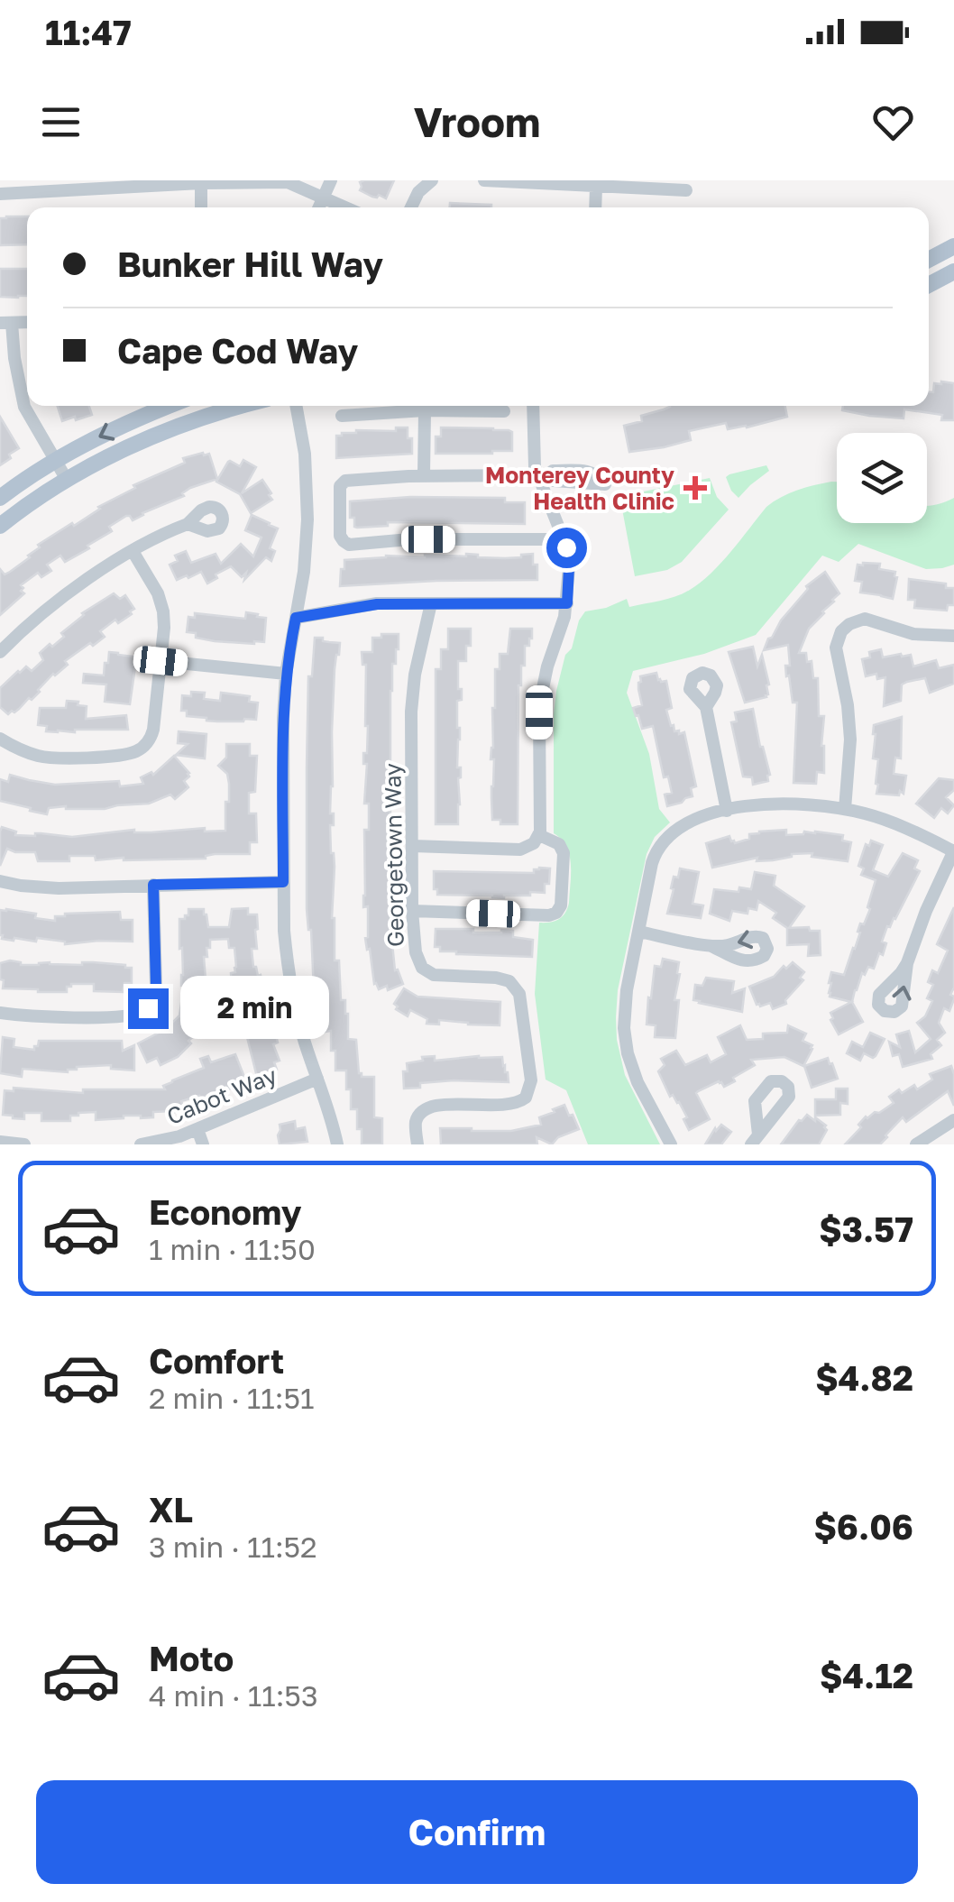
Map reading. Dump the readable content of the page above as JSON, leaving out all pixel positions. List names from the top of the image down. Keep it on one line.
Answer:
{"streets":{"street":["Georgetown Way","Cabot Way"]},"places":{"health":["Monterey County Health Clinic"]},"page":{"status":"11:47","header":"Vroom","banner":["Bunker Hill Way","Cape Cod Way"],"bubble":"2 min","list":[{"name":"Economy","note":"1 min · 11:50","value":"$3.57"},{"name":"Comfort","note":"2 min · 11:51","value":"$4.82"},{"name":"XL","note":"3 min · 11:52","value":"$6.06"},{"name":"Moto","note":"4 min · 11:53","value":"$4.12"}],"buttons":"Confirm"}}
